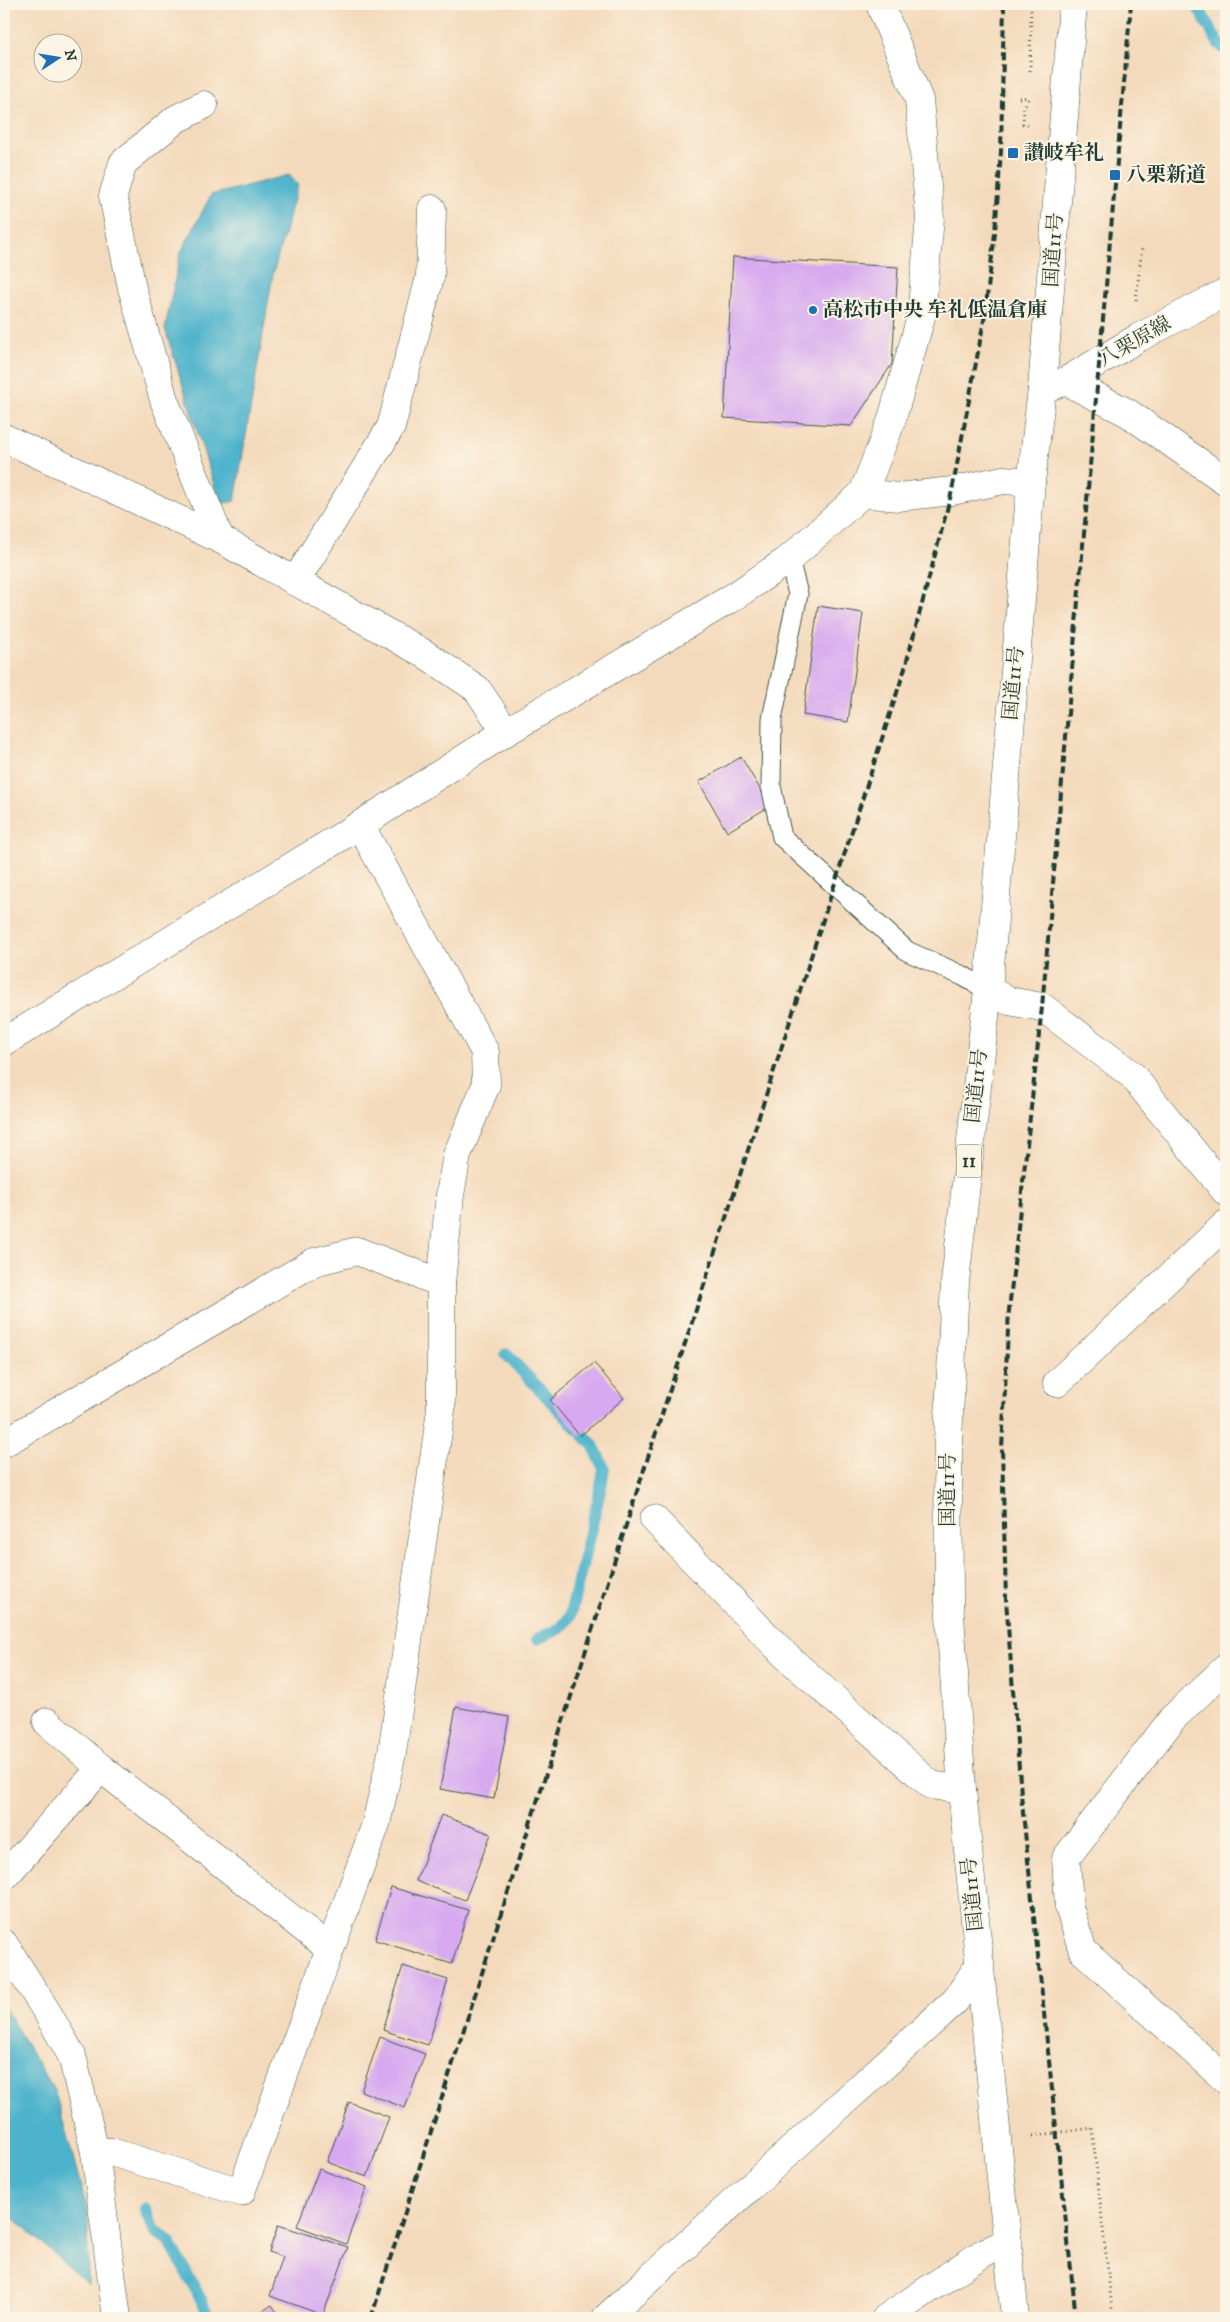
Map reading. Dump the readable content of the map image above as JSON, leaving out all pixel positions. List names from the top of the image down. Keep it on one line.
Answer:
{"streets":{"main road":["国道11号","八栗原線","11"]},"crossings":[["国道11号","八栗原線"]],"places":{"transit":["讃岐牟礼","八栗新道"],"other":["高松市中央 牟礼低温倉庫"]},"north":"right"}
